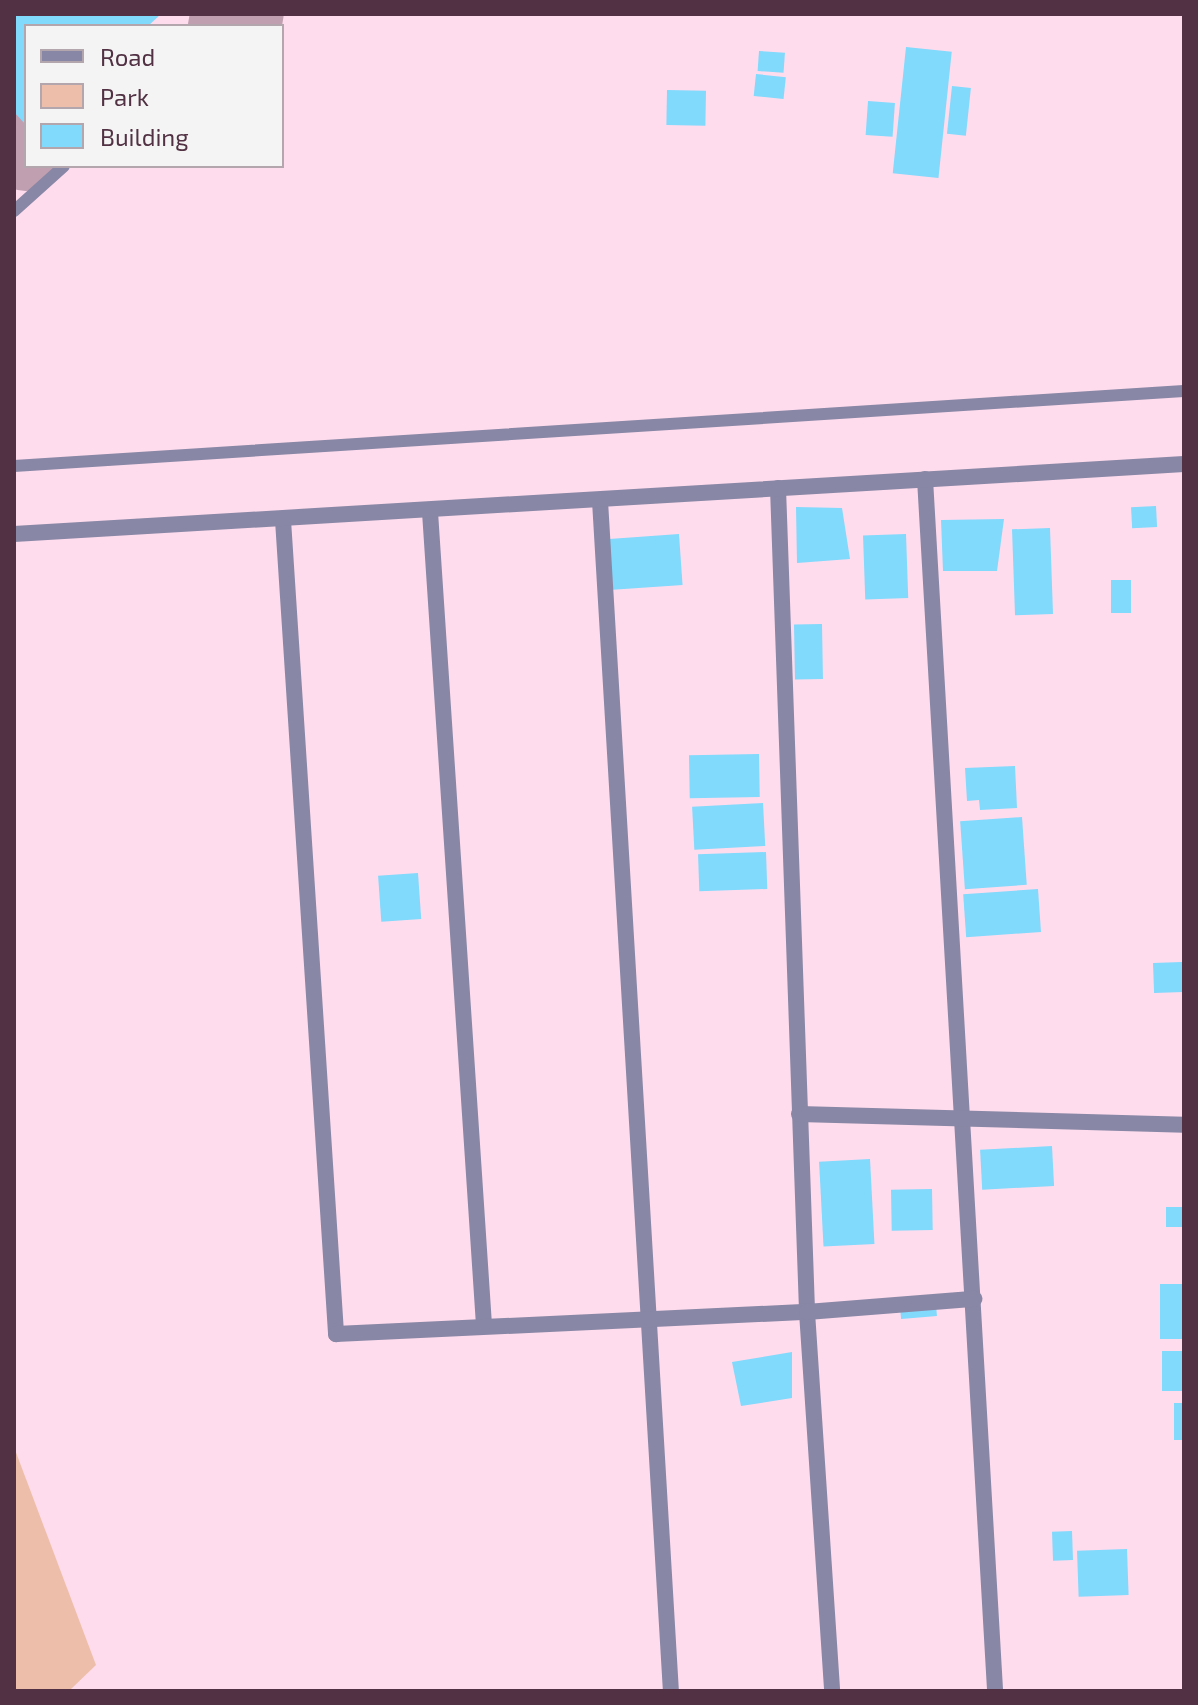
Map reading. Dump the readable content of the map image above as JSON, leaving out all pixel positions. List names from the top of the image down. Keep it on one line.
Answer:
{"legend":["Road","Park","Building"]}
